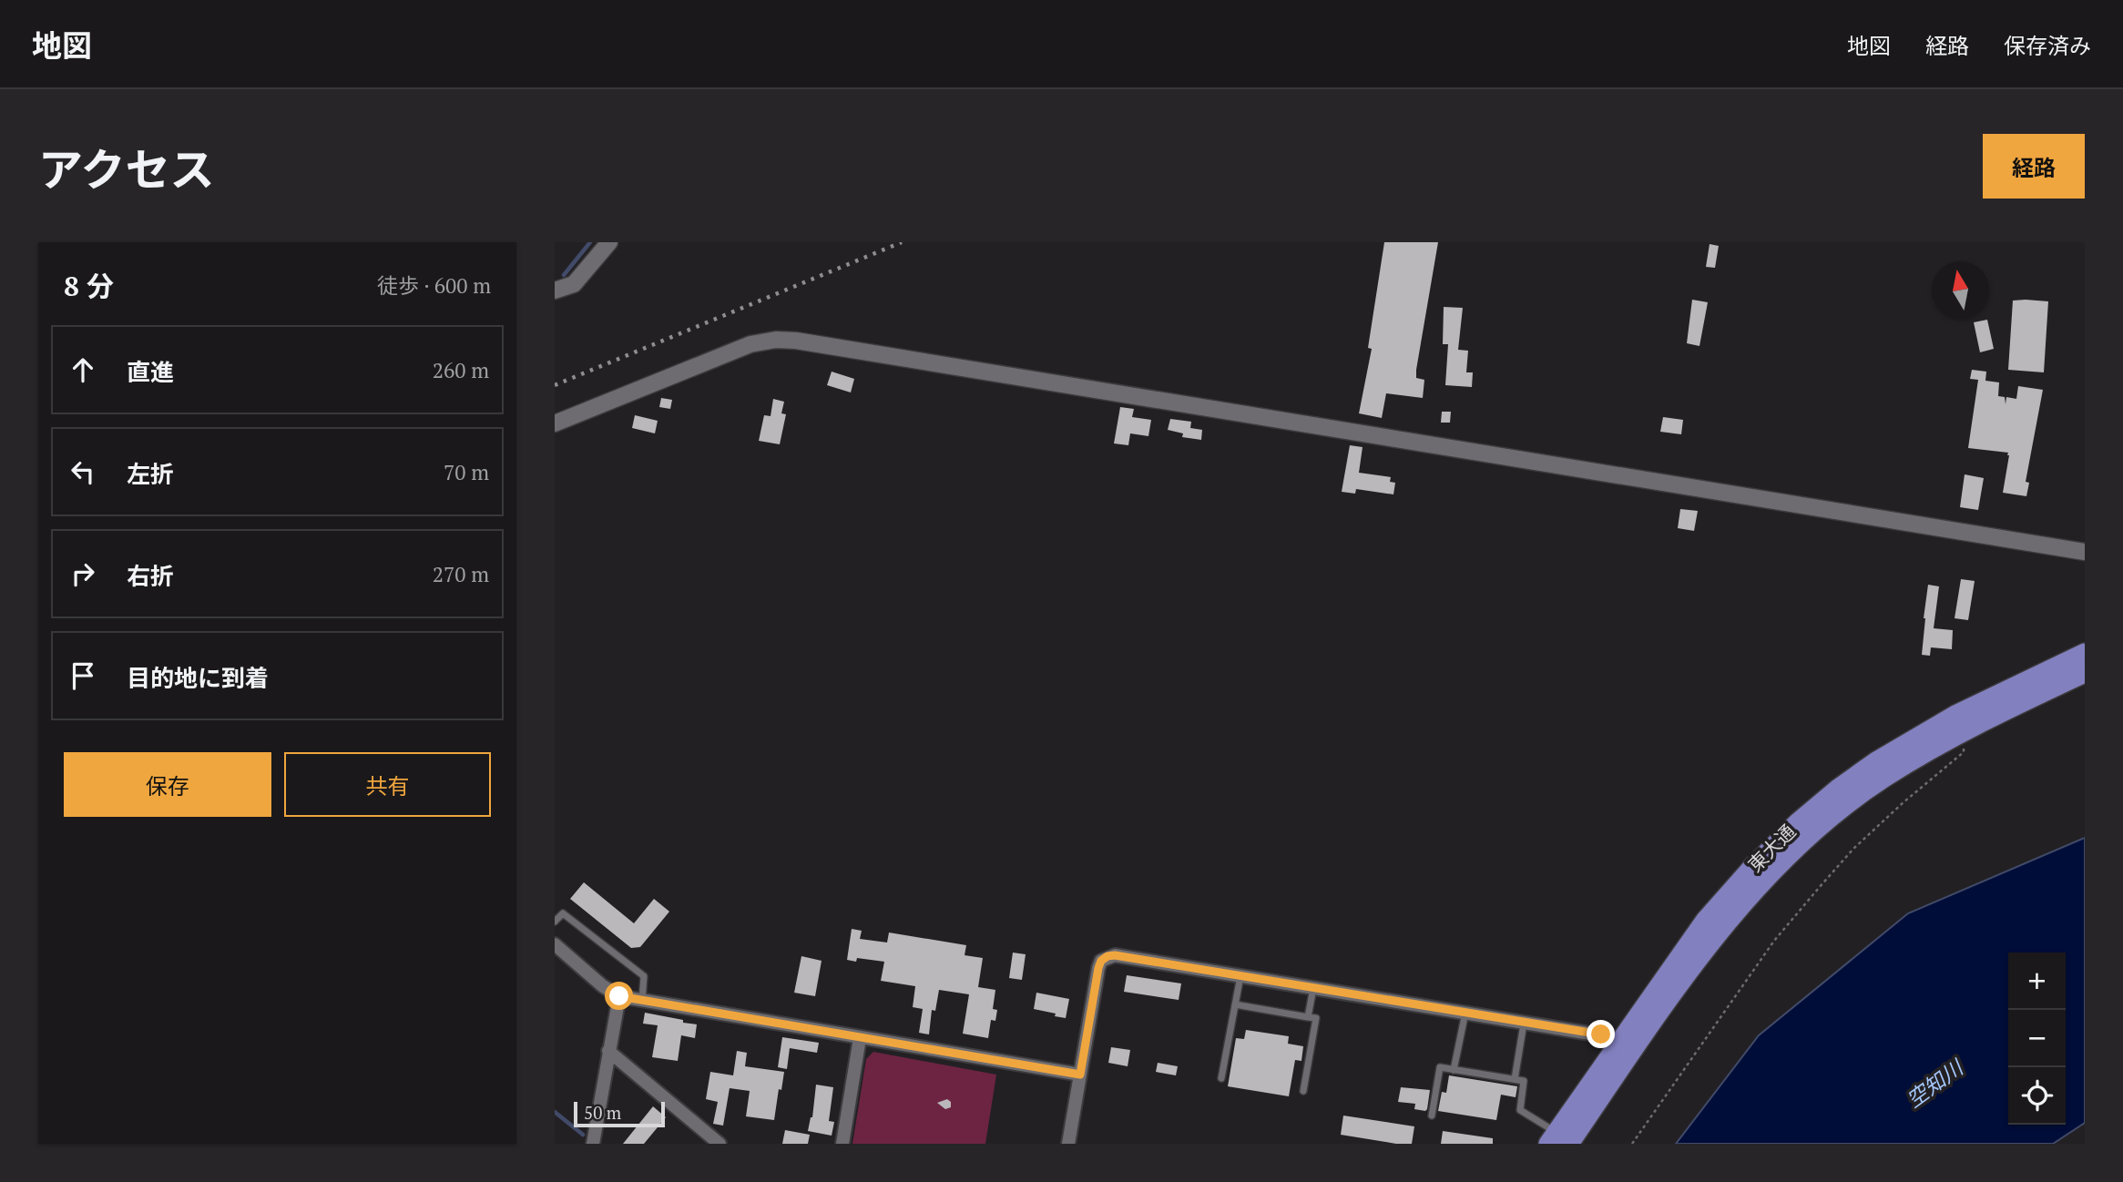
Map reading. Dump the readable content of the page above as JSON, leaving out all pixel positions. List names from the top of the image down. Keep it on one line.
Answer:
{"streets":{"highway":["東大通"]},"water":["空知川"],"scale_bar":"50 m","north":"top","page":{"header":"地図","nav":["地図","経路","保存済み"],"title":"アクセス","buttons":["経路",["保存","共有"]],"heading":["8 分","徒歩 · 600 m"],"list":[["直進","260 m"],["左折","70 m"],["右折","270 m"],"目的地に到着"],"map_buttons":["+","−"],"scale":"50 m"}}
